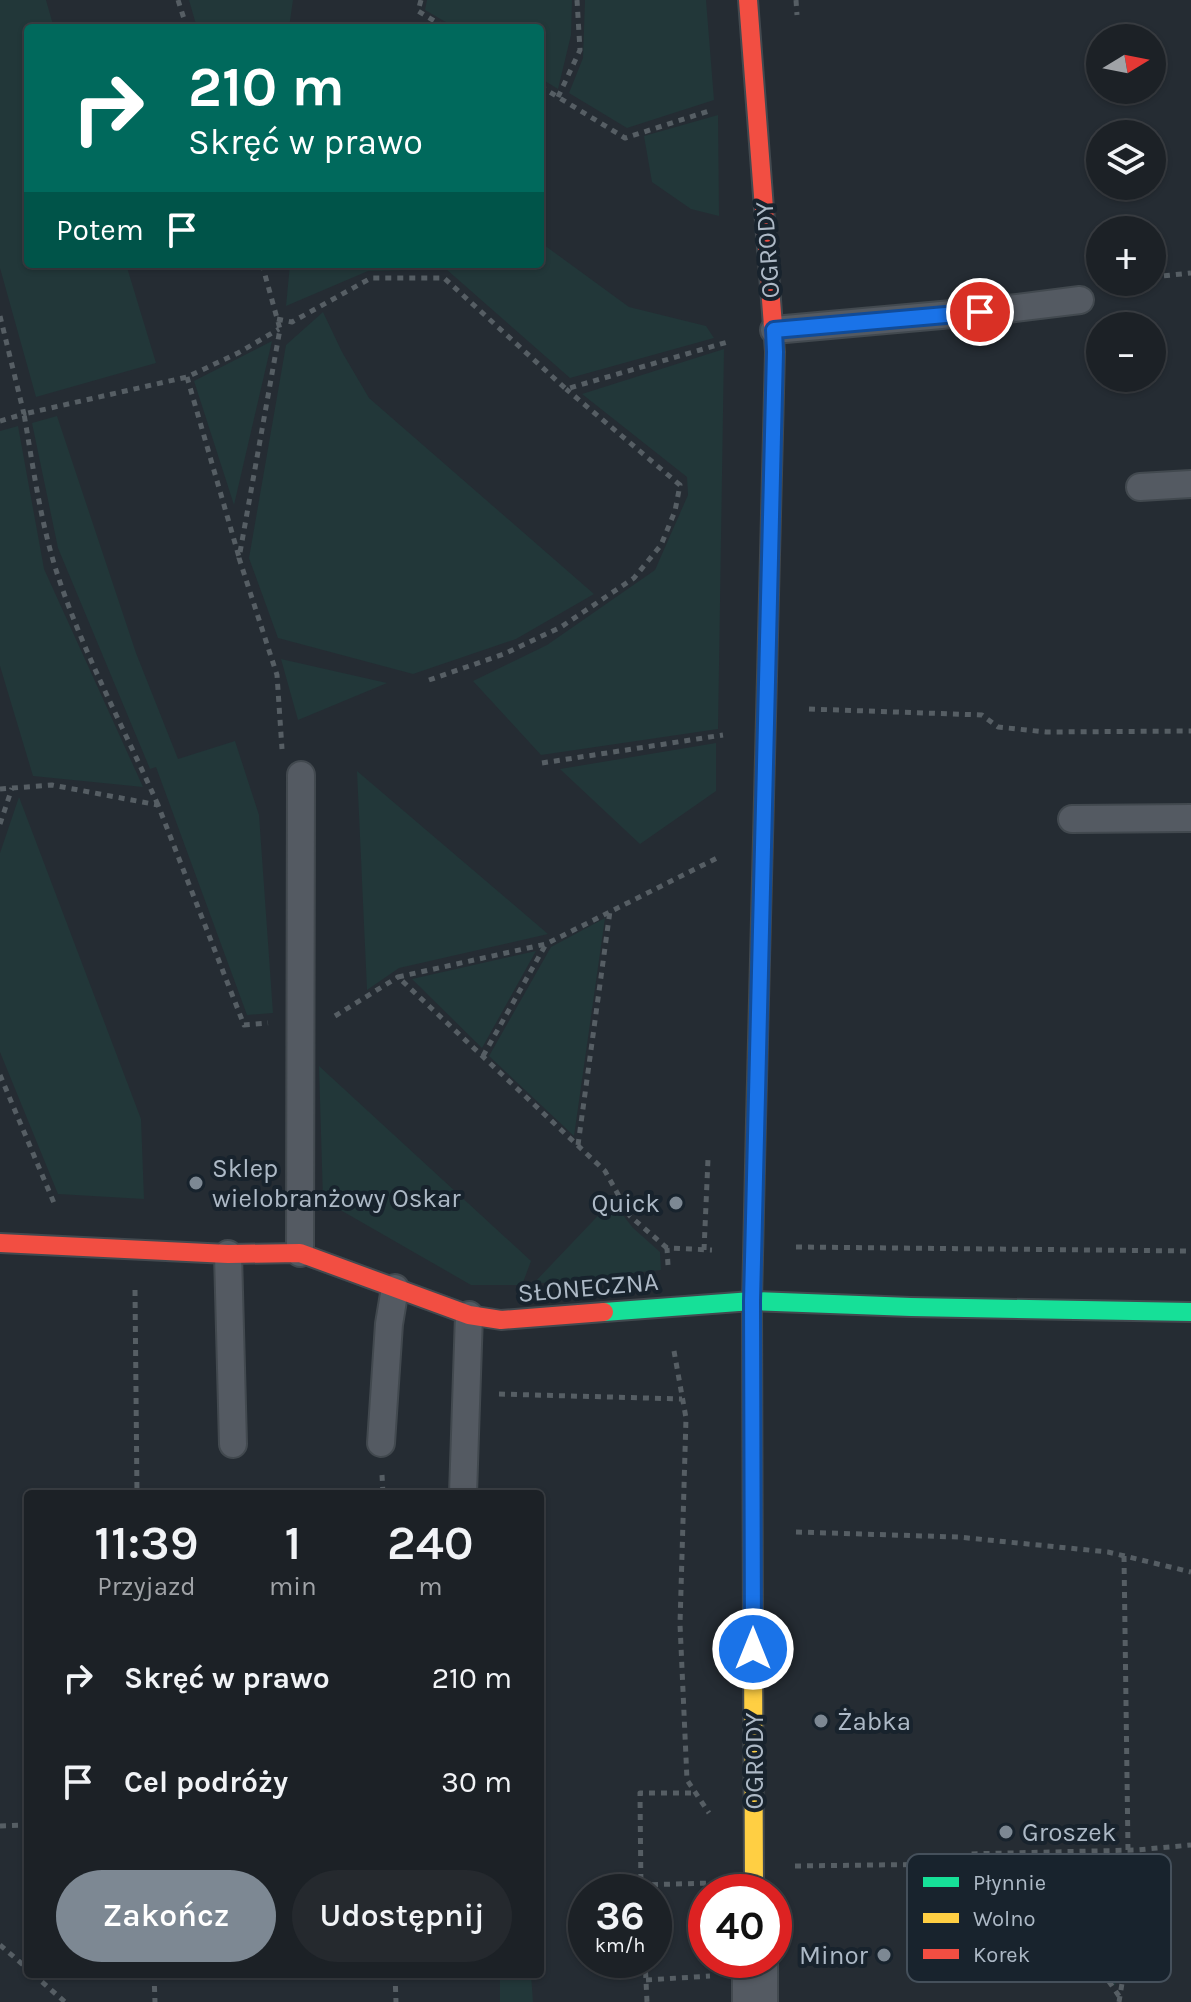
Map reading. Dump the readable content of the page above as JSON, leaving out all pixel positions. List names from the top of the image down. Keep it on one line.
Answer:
{"streets":{"street":["OGRODY","SŁONECZNA"]},"crossings":[["OGRODY","SŁONECZNA"]],"places":["Sklep wielobranżowy Oskar","Quick","Żabka","Groszek","Minor"],"legend":["Płynnie","Wolno","Korek"],"north":"right","page":{"map_buttons":["+","−"],"turn":["210 m","Skręć w prawo"],"then":"Potem","eta":["11:39","Przyjazd","1","min","240","m"],"list":[{"name":"Skręć w prawo","value":"210 m"},{"name":"Cel podróży","value":"30 m"}],"buttons":["Zakończ","Udostępnij"],"speed":"36 km/h","limit":"40"}}
